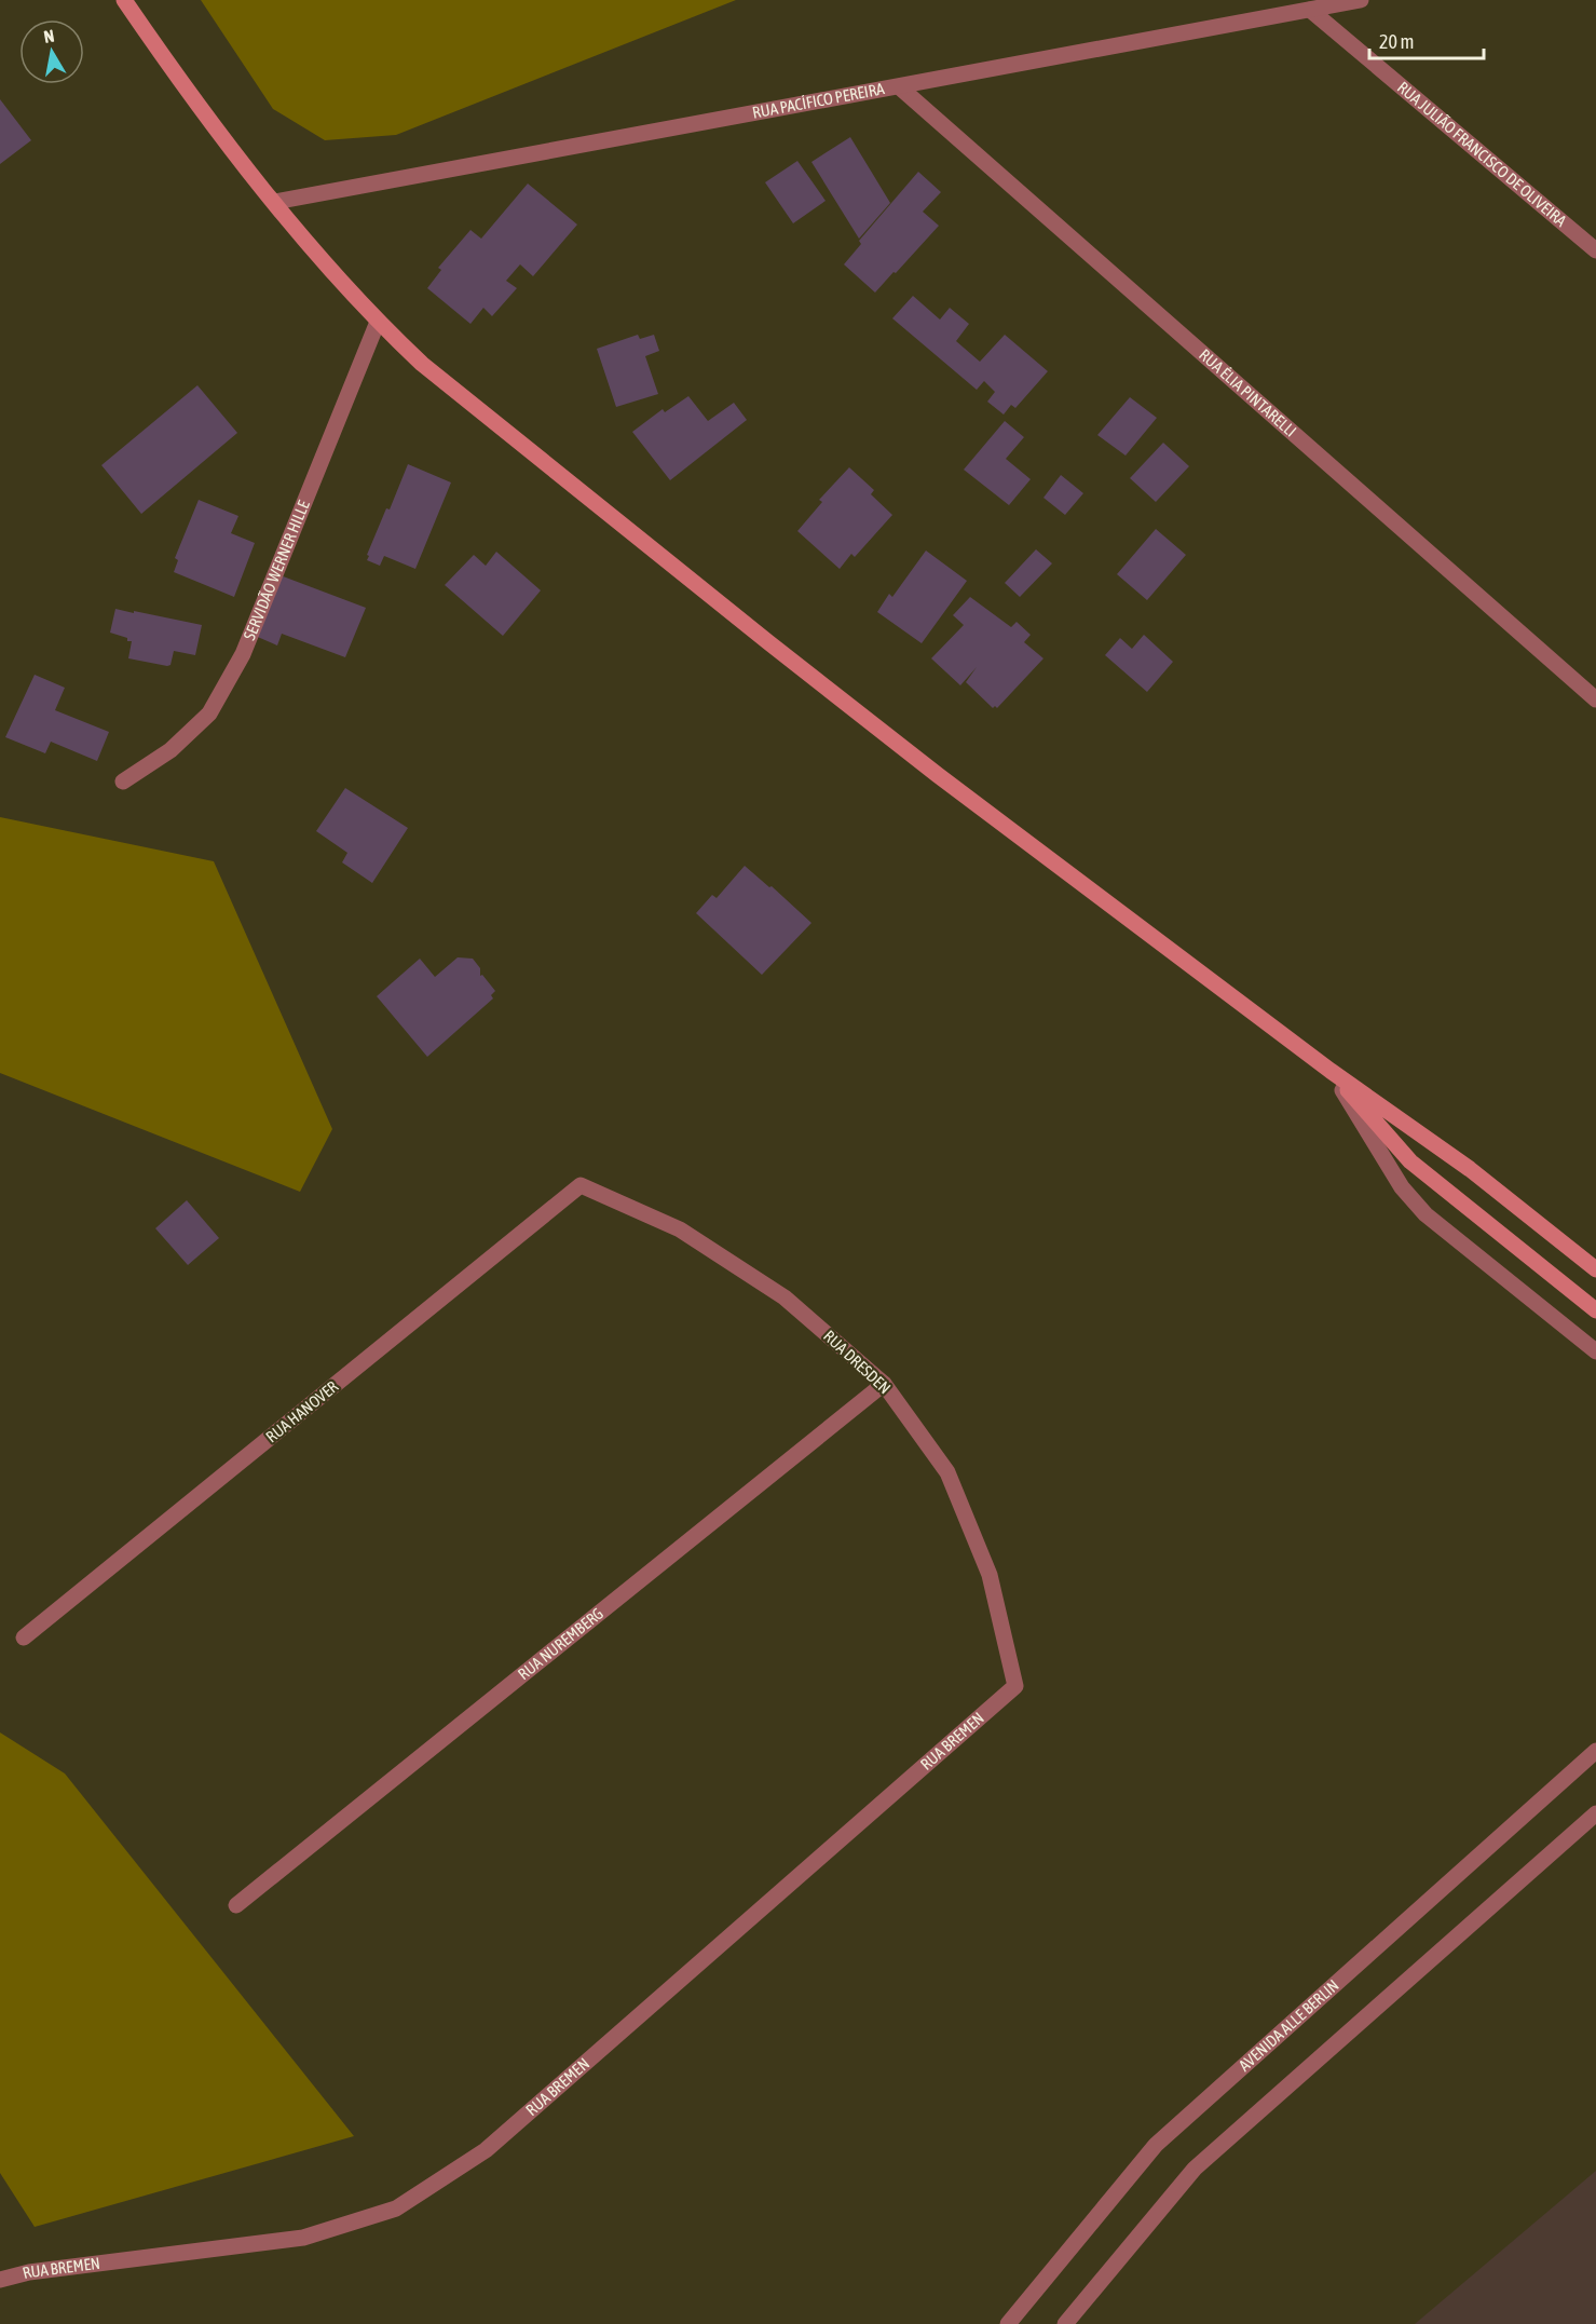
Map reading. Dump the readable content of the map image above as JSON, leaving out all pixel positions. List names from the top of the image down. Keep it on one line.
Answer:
{"streets":{"street":["RUA PACÍFICO PEREIRA","RUA JULIÃO FRANCISCO DE OLIVEIRA","RUA ÉLIA PINTARELLI","SERVIDÃO WERNER HILLE","RUA DRESDEN","RUA HANOVER","RUA NUREMBERG","RUA BREMEN","AVENIDA ALLE BERLIN"]},"crossings":[["RUA PACÍFICO PEREIRA","RUA JULIÃO FRANCISCO DE OLIVEIRA"],["RUA PACÍFICO PEREIRA","RUA ÉLIA PINTARELLI"],["RUA DRESDEN","RUA HANOVER"],["RUA DRESDEN","RUA NUREMBERG"],["RUA DRESDEN","RUA BREMEN"]],"scale_bar":"20 m","north":"top"}
